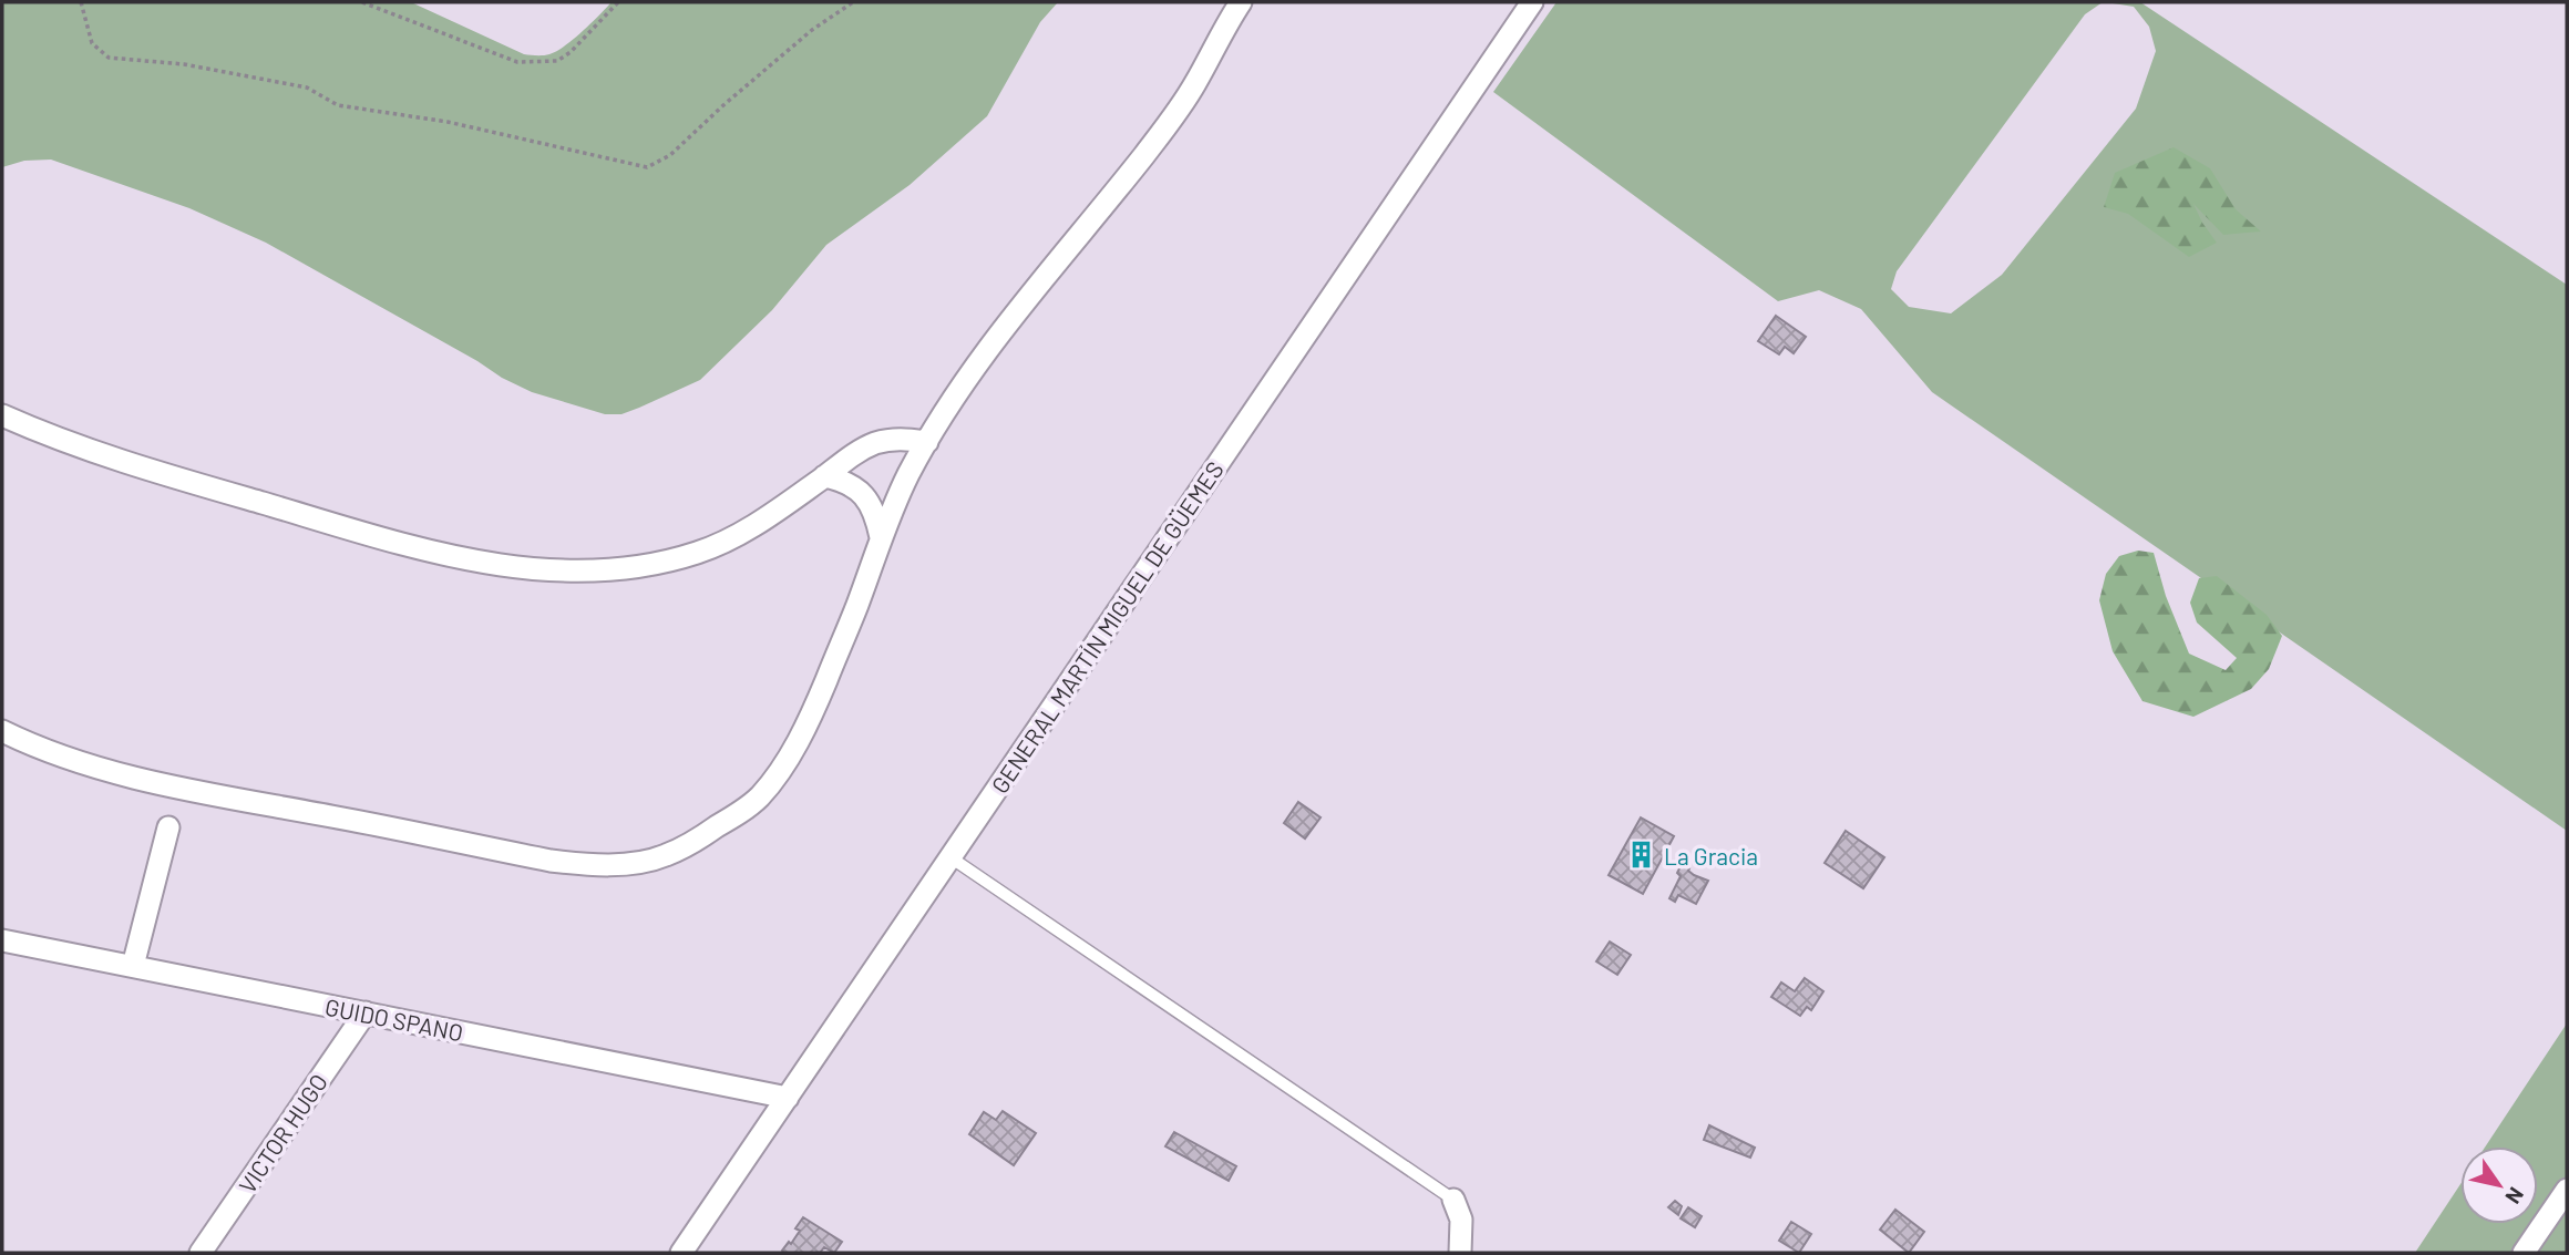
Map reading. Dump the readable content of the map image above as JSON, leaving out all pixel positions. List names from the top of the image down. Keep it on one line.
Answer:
{"streets":{"street":["GENERAL MARTÍN MIGUEL DE GÜEMES","GUIDO SPANO","VICTOR HUGO"]},"crossings":[["GENERAL MARTÍN MIGUEL DE GÜEMES","GUIDO SPANO"],["GUIDO SPANO","VICTOR HUGO"]],"places":{"building":["La Gracia"]},"north":"bottom right"}
